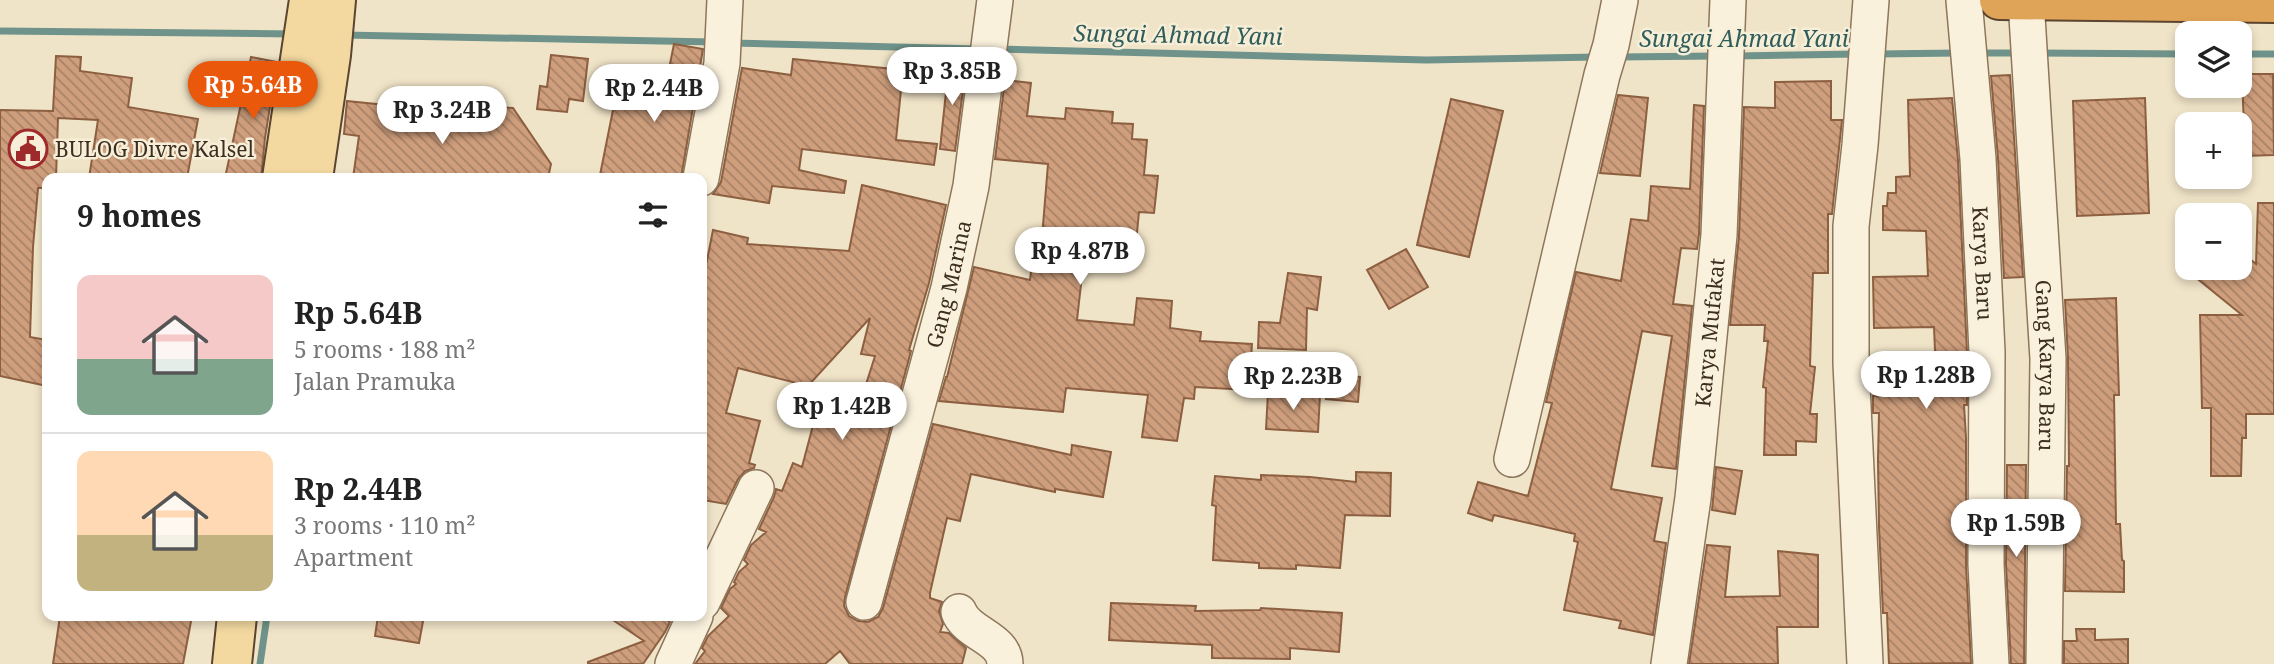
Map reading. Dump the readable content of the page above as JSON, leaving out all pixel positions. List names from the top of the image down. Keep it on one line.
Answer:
{"streets":{"street":["Karya Baru","Gang Marina","Karya Mufakat","Gang Karya Baru"]},"water":["Sungai Ahmad Yani"],"places":{"public building":["BULOG Divre Kalsel"]},"page":{"map_buttons":["+","−"],"price":["Rp 3.85B","Rp 5.64B","Rp 2.44B","Rp 3.24B","Rp 4.87B","Rp 1.28B","Rp 2.23B","Rp 1.42B","Rp 1.59B"],"heading":"9 homes","list":[{"name":"Rp 5.64B","note":"5 rooms · 188 m² · Jalan Pramuka"},{"name":"Rp 2.44B","note":"3 rooms · 110 m² · Apartment"}]}}
